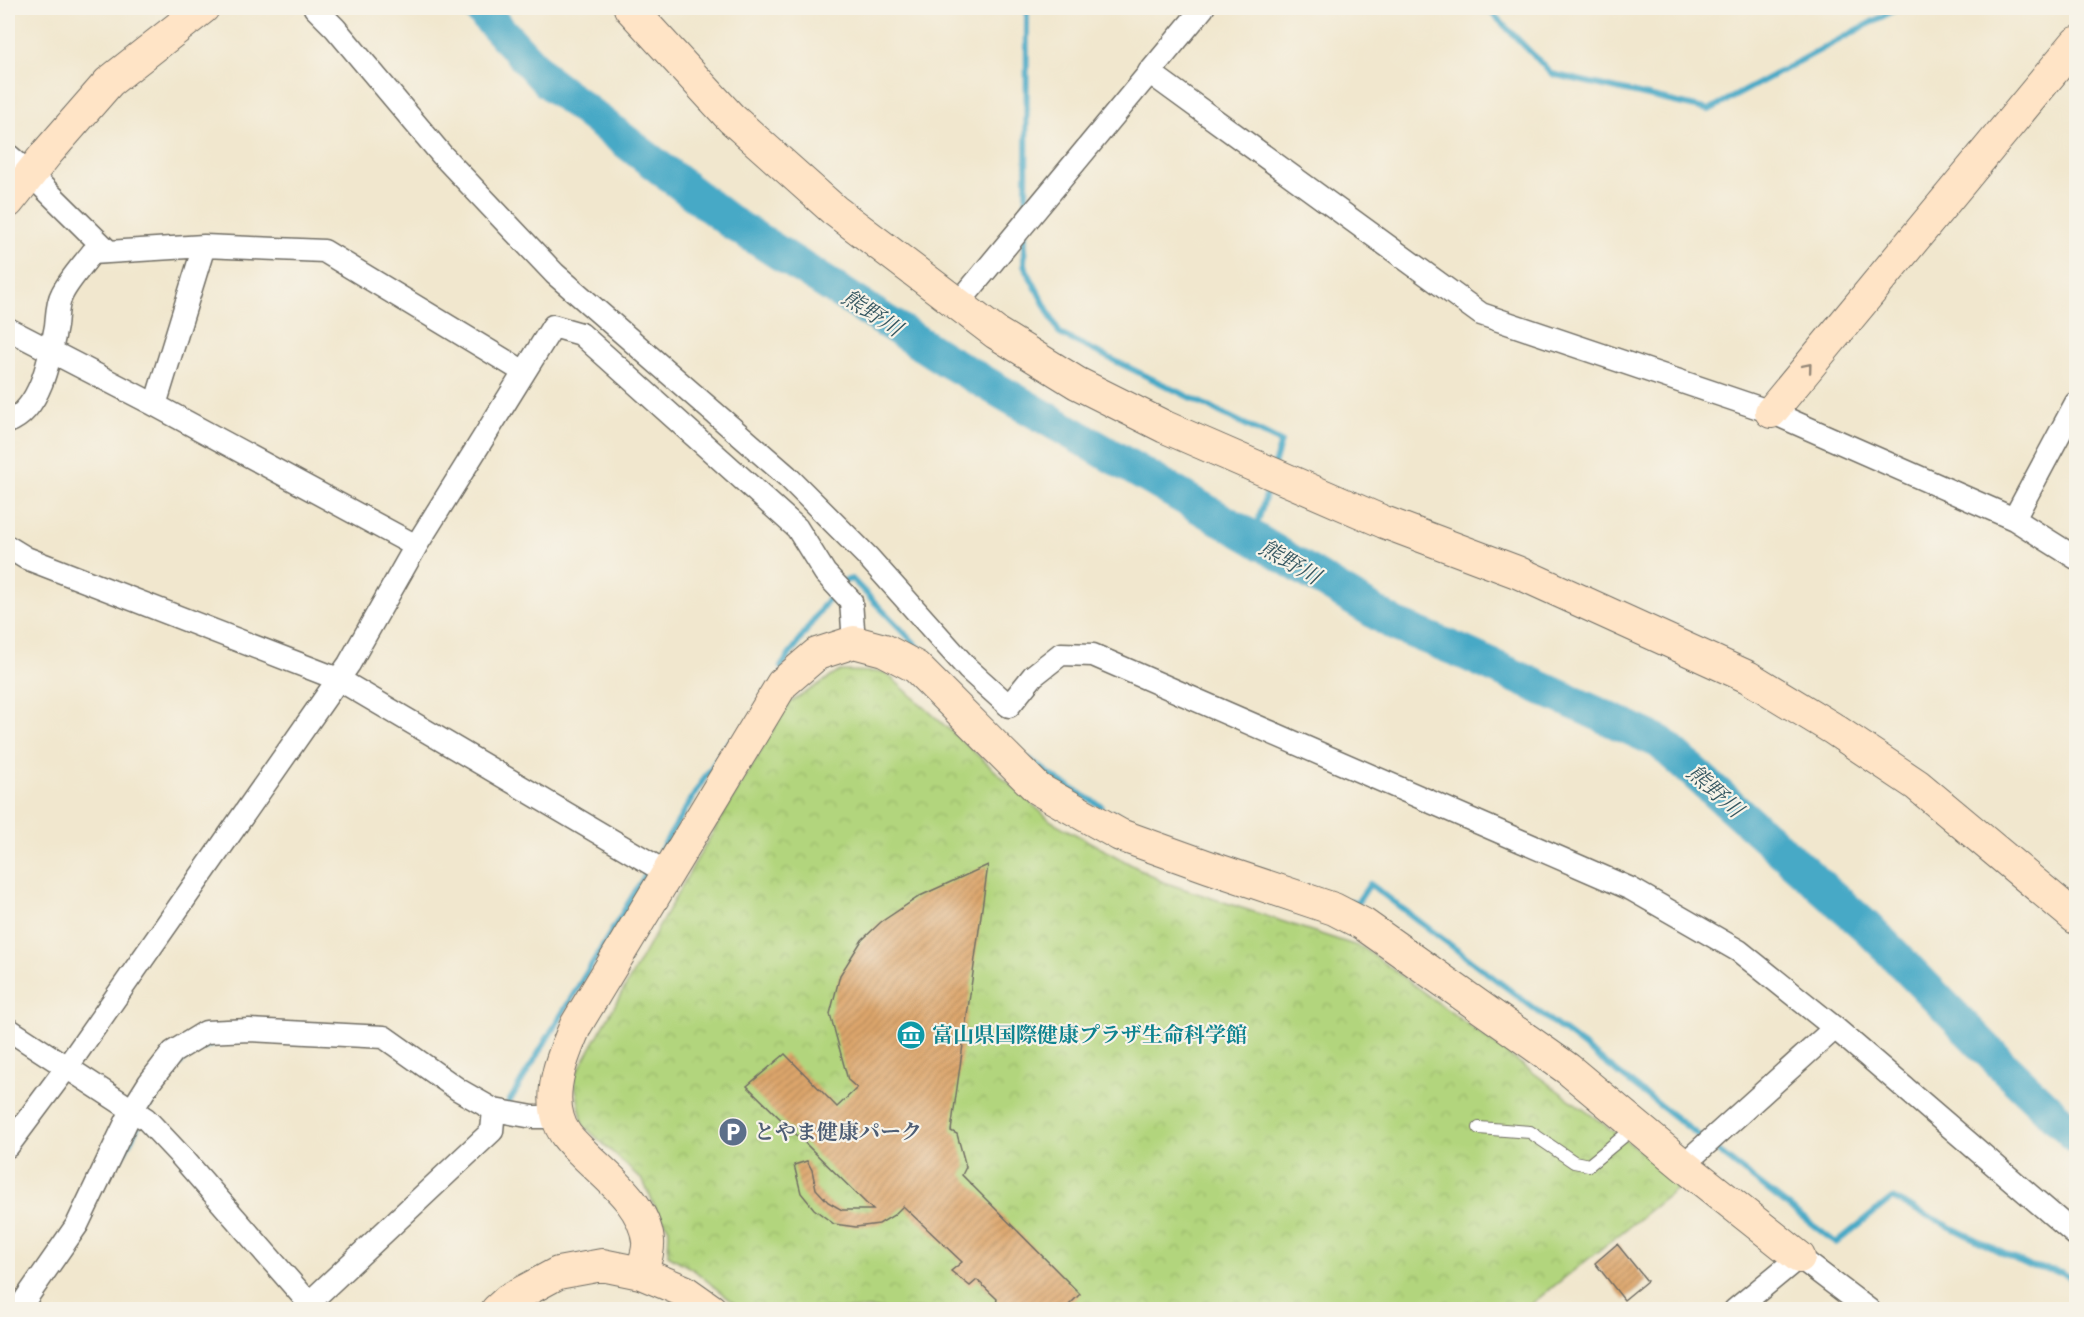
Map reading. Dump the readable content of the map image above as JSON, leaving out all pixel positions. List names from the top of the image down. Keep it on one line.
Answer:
{"water":["熊野川"],"places":{"museum":["富山県国際健康プラザ生命科学館"],"parking":["とやま健康パーク"]}}
